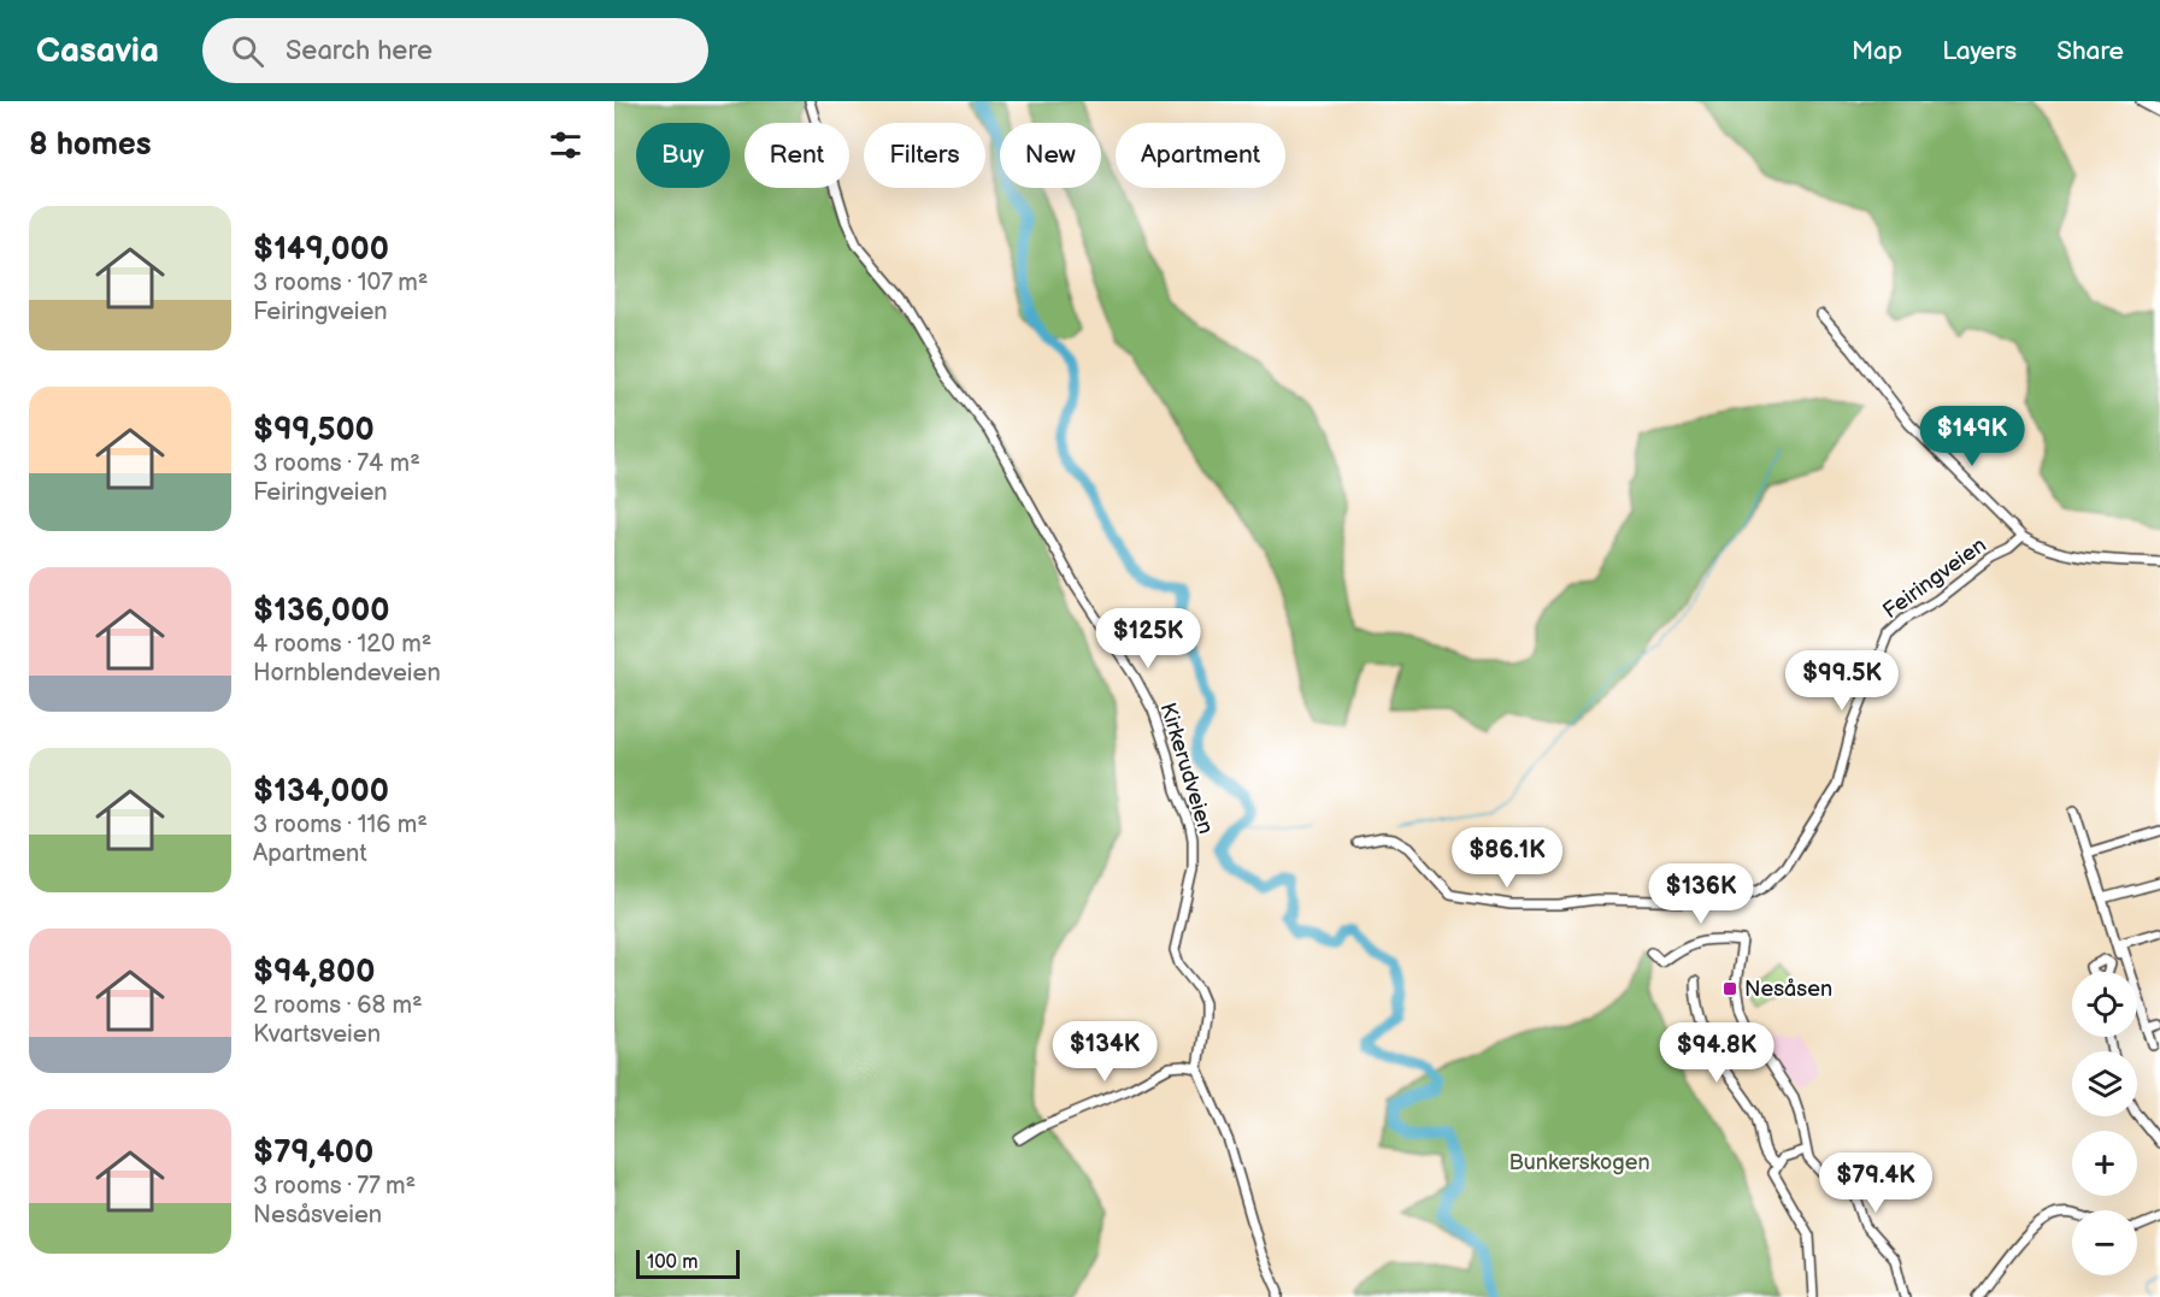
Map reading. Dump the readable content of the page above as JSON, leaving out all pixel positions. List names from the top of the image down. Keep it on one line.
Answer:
{"streets":{"street":["Feiringveien","Kirkerudveien"]},"parks":["Bunkerskogen"],"places":{"transit":["Nesåsen"]},"scale_bar":"100 m","page":{"header":"Casavia","search":"Search here","nav":["Map","Layers","Share"],"heading":"8 homes","chip":["Buy","Rent","Filters","New","Apartment"],"list":[{"name":"$149,000","note":"3 rooms · 107 m² · Feiringveien"},{"name":"$99,500","note":"3 rooms · 74 m² · Feiringveien"},{"name":"$136,000","note":"4 rooms · 120 m² · Hornblendeveien"},{"name":"$134,000","note":"3 rooms · 116 m² · Apartment"},{"name":"$94,800","note":"2 rooms · 68 m² · Kvartsveien"},{"name":"$79,400","note":"3 rooms · 77 m² · Nesåsveien"}],"price":["$149K","$125K","$99.5K","$86.1K","$136K","$134K","$94.8K","$79.4K"],"map_buttons":["+","−"],"scale":"100 m"}}
